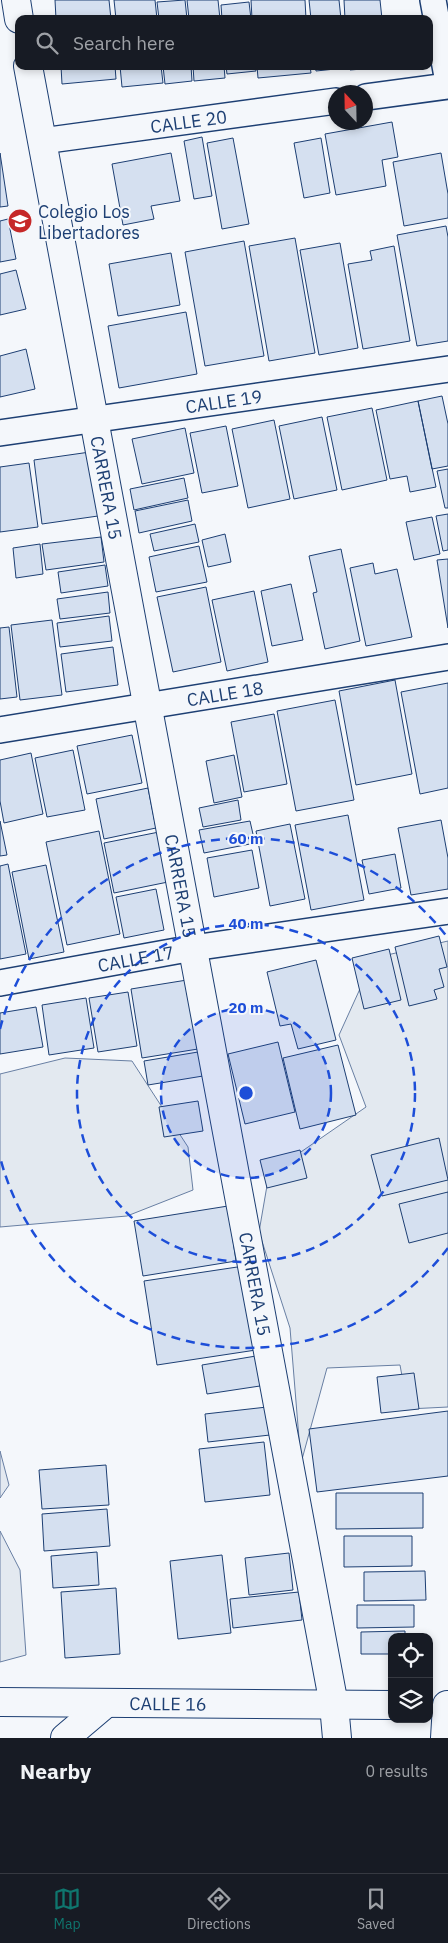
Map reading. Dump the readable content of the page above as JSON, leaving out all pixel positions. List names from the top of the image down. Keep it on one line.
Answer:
{"streets":{"street":["CALLE 20","CALLE 19","CARRERA 15","CALLE 18","CALLE 17","CALLE 16"]},"crossings":[["CALLE 20","CARRERA 15"],["CALLE 19","CARRERA 15"],["CARRERA 15","CALLE 18"],["CARRERA 15","CALLE 17"],["CARRERA 15","CALLE 16"]],"places":{"school or university":["Colegio Los Libertadores"]},"north":"top","page":{"search":"Search here","heading":["Nearby","0 results"],"nav":["Map","Directions","Saved"]},"rings":["60 m","40 m","20 m"]}
